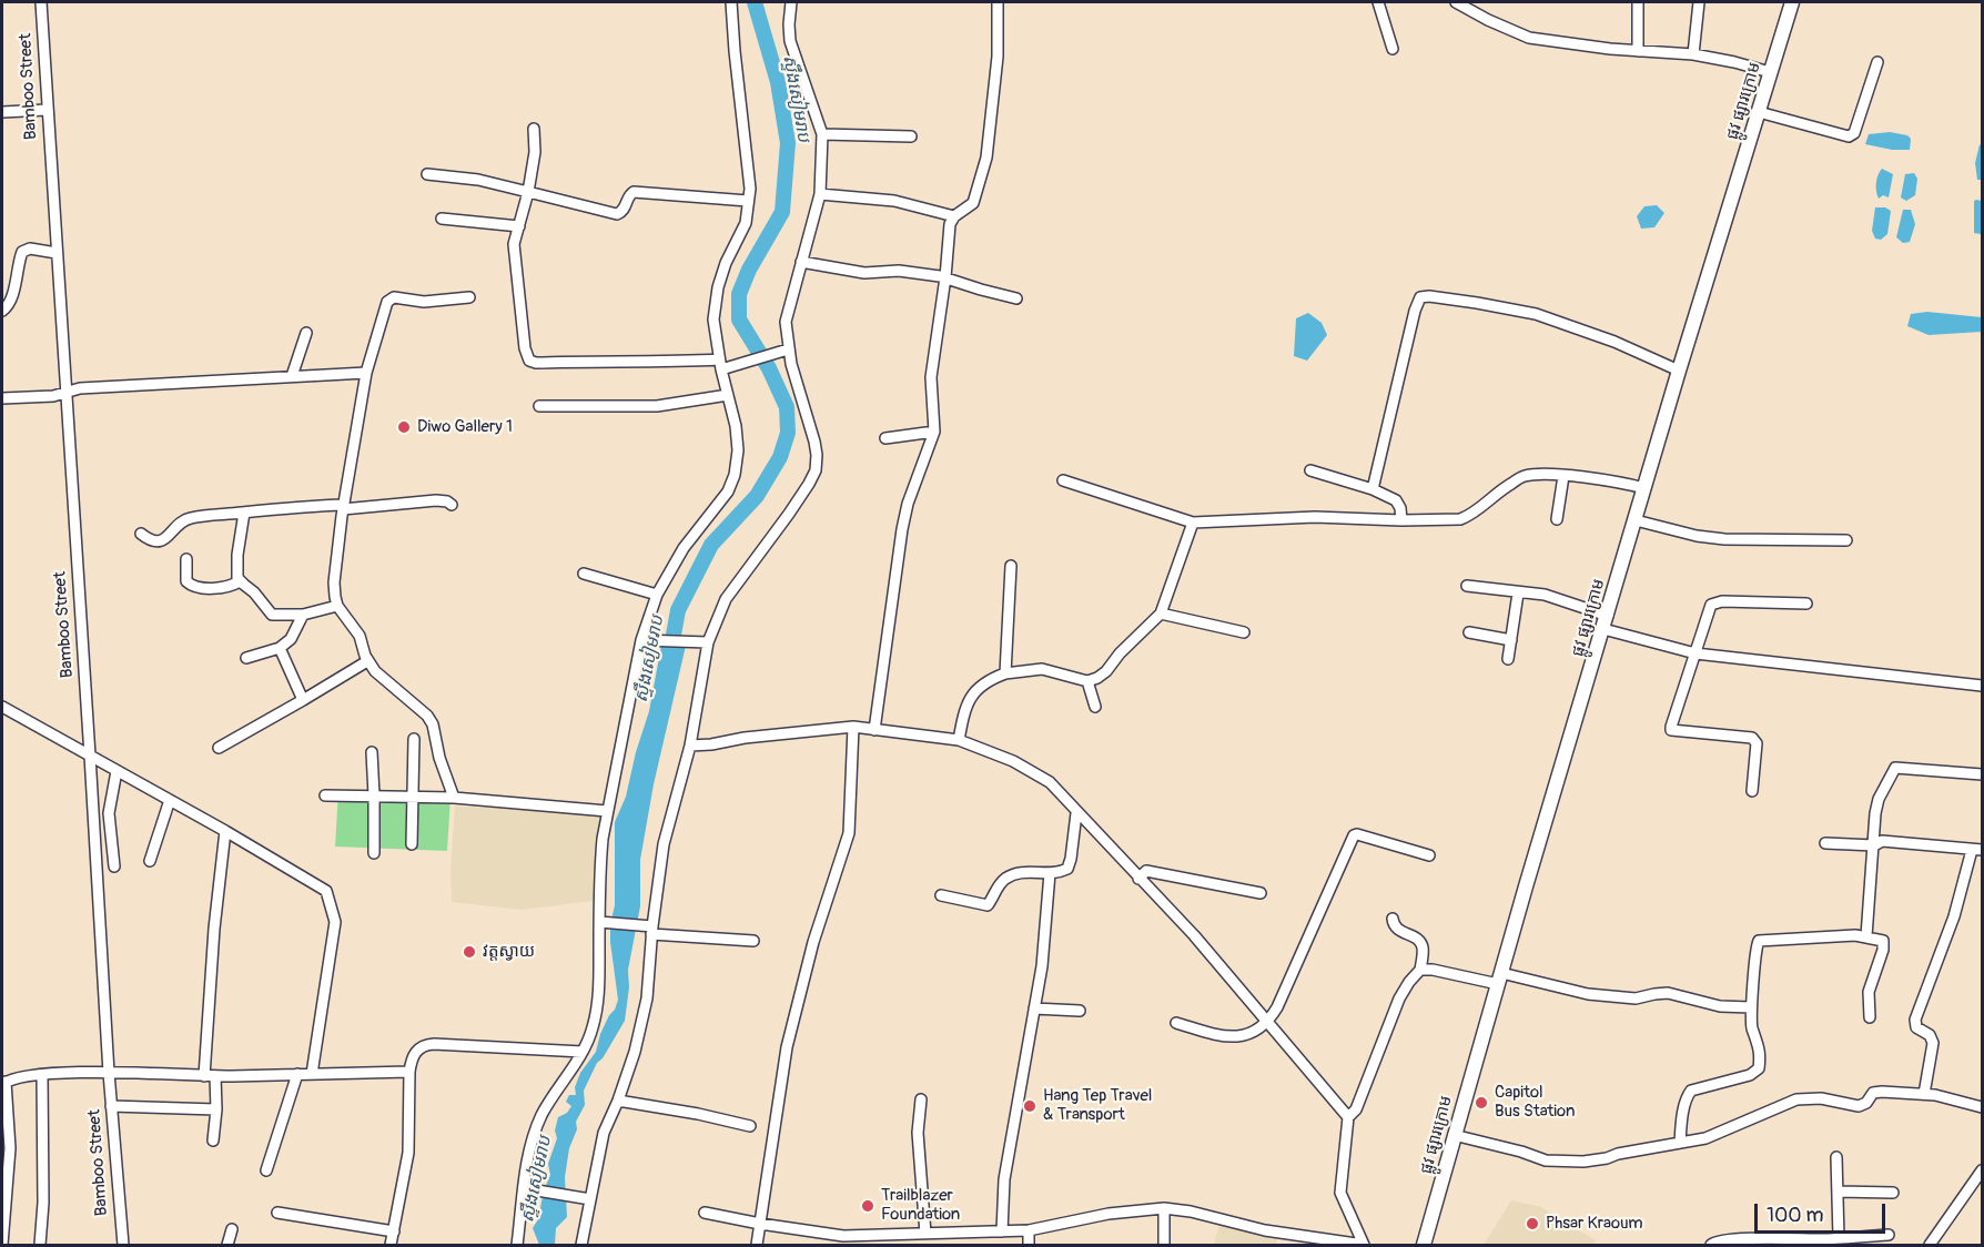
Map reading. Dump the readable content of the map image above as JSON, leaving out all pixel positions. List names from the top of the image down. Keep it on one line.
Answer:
{"streets":{"main road":["ផ្លូវ ផ្សារក្រោម"],"street":["Bamboo Street"]},"water":["ស្ទឹងសៀមរាប"],"places":["Diwo Gallery 1","វត្តស្វាយ","Capitol Bus Station","Hang Tep Travel & Transport","Trailblazer Foundation","Phsar Kraoum"],"scale_bar":"100 m"}
